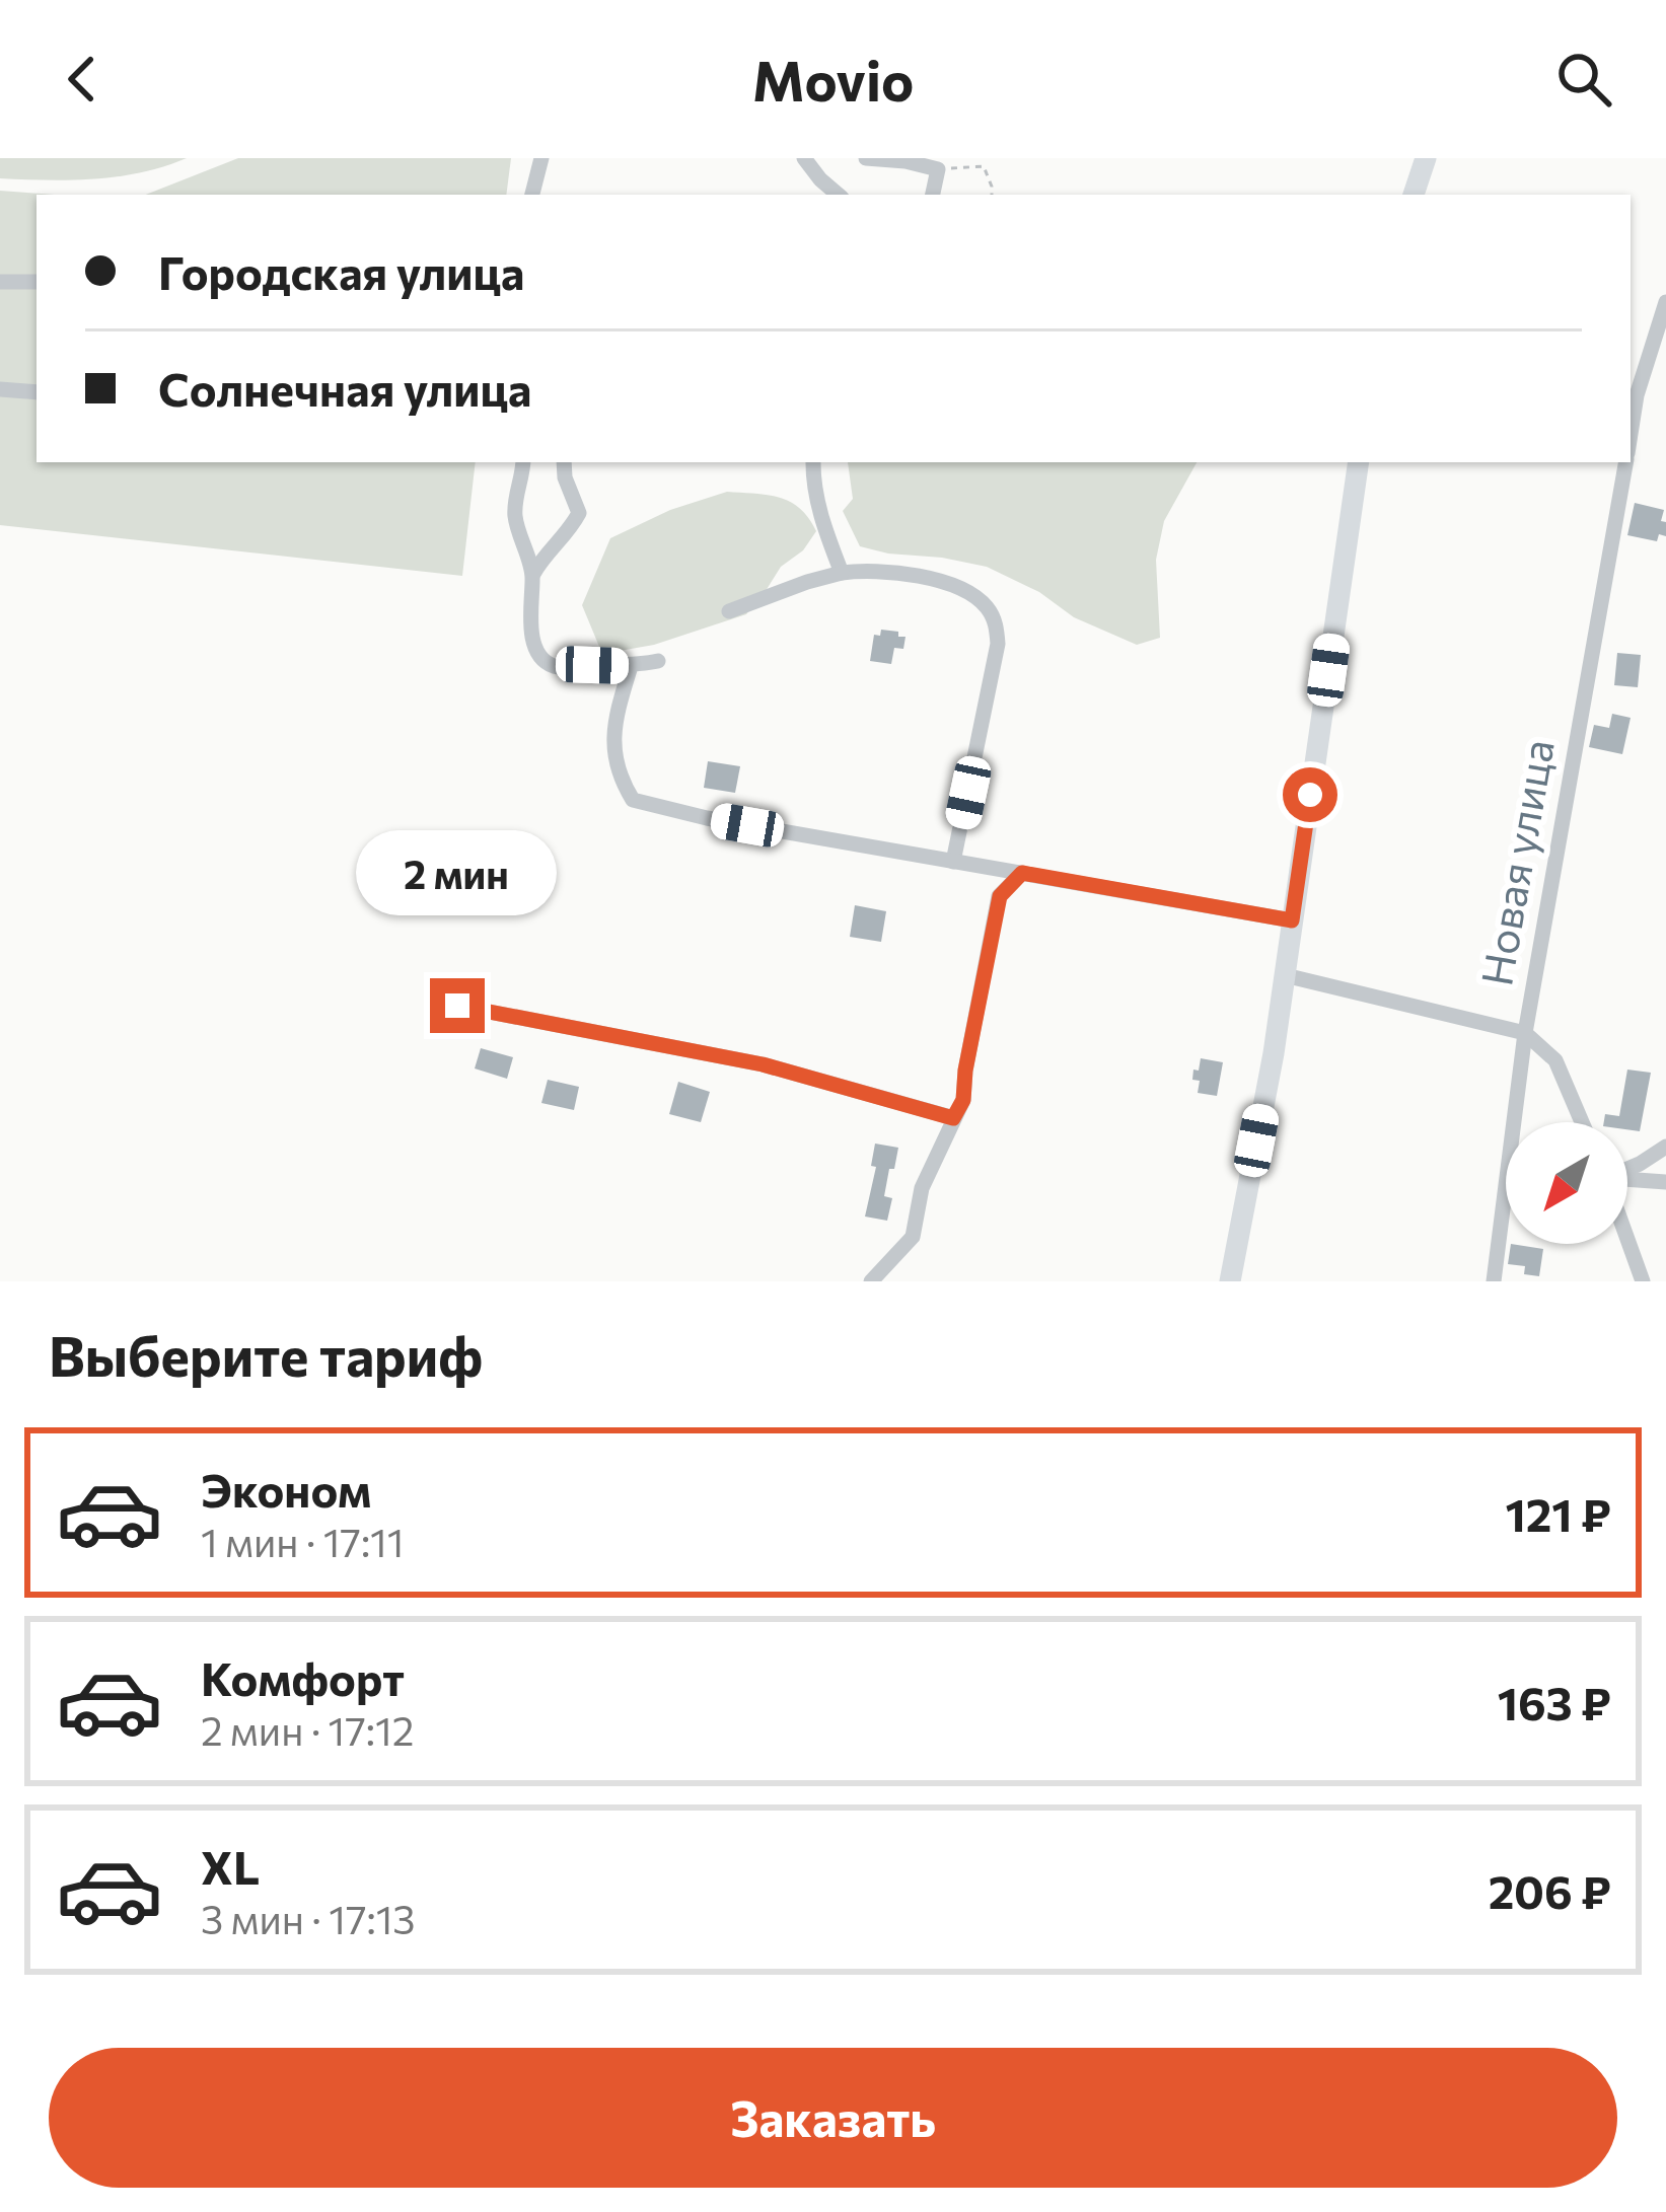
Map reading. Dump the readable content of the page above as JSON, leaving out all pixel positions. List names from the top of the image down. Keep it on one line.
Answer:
{"streets":{"street":["Новая улица"]},"north":"bottom left","page":{"header":"Movio","banner":["Городская улица","Солнечная улица"],"bubble":"2 мин","heading":"Выберите тариф","list":[{"name":"Эконом","note":"1 мин · 17:11","value":"121 ₽"},{"name":"Комфорт","note":"2 мин · 17:12","value":"163 ₽"},{"name":"XL","note":"3 мин · 17:13","value":"206 ₽"}],"buttons":"Заказать"}}
